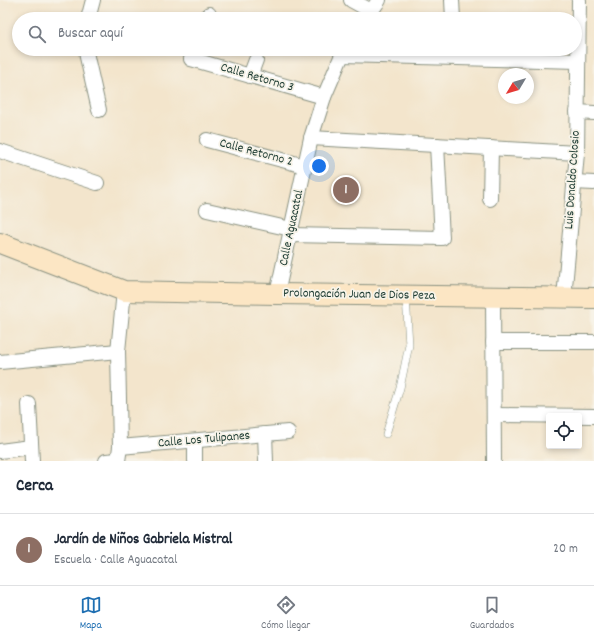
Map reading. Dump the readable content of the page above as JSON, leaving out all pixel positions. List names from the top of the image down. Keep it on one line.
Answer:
{"streets":{"street":["Calle Retorno 3","Calle Retorno 2","Luis Donaldo Colosio","Calle Aguacatal","Prolongación Juan de Dios Peza","Calle Los Tulipanes"]},"crossings":[["Calle Retorno 3","Calle Aguacatal"],["Calle Retorno 2","Calle Aguacatal"],["Luis Donaldo Colosio","Prolongación Juan de Dios Peza"],["Calle Aguacatal","Prolongación Juan de Dios Peza"]],"north":"bottom left","page":{"search":"Buscar aquí","pins":"1","heading":"Cerca","list":[{"mark":"1","name":"Jardín de Niños Gabriela Mistral","note":"Escuela · Calle Aguacatal","value":"20 m"}],"nav":["Mapa","Cómo llegar","Guardados"]}}
